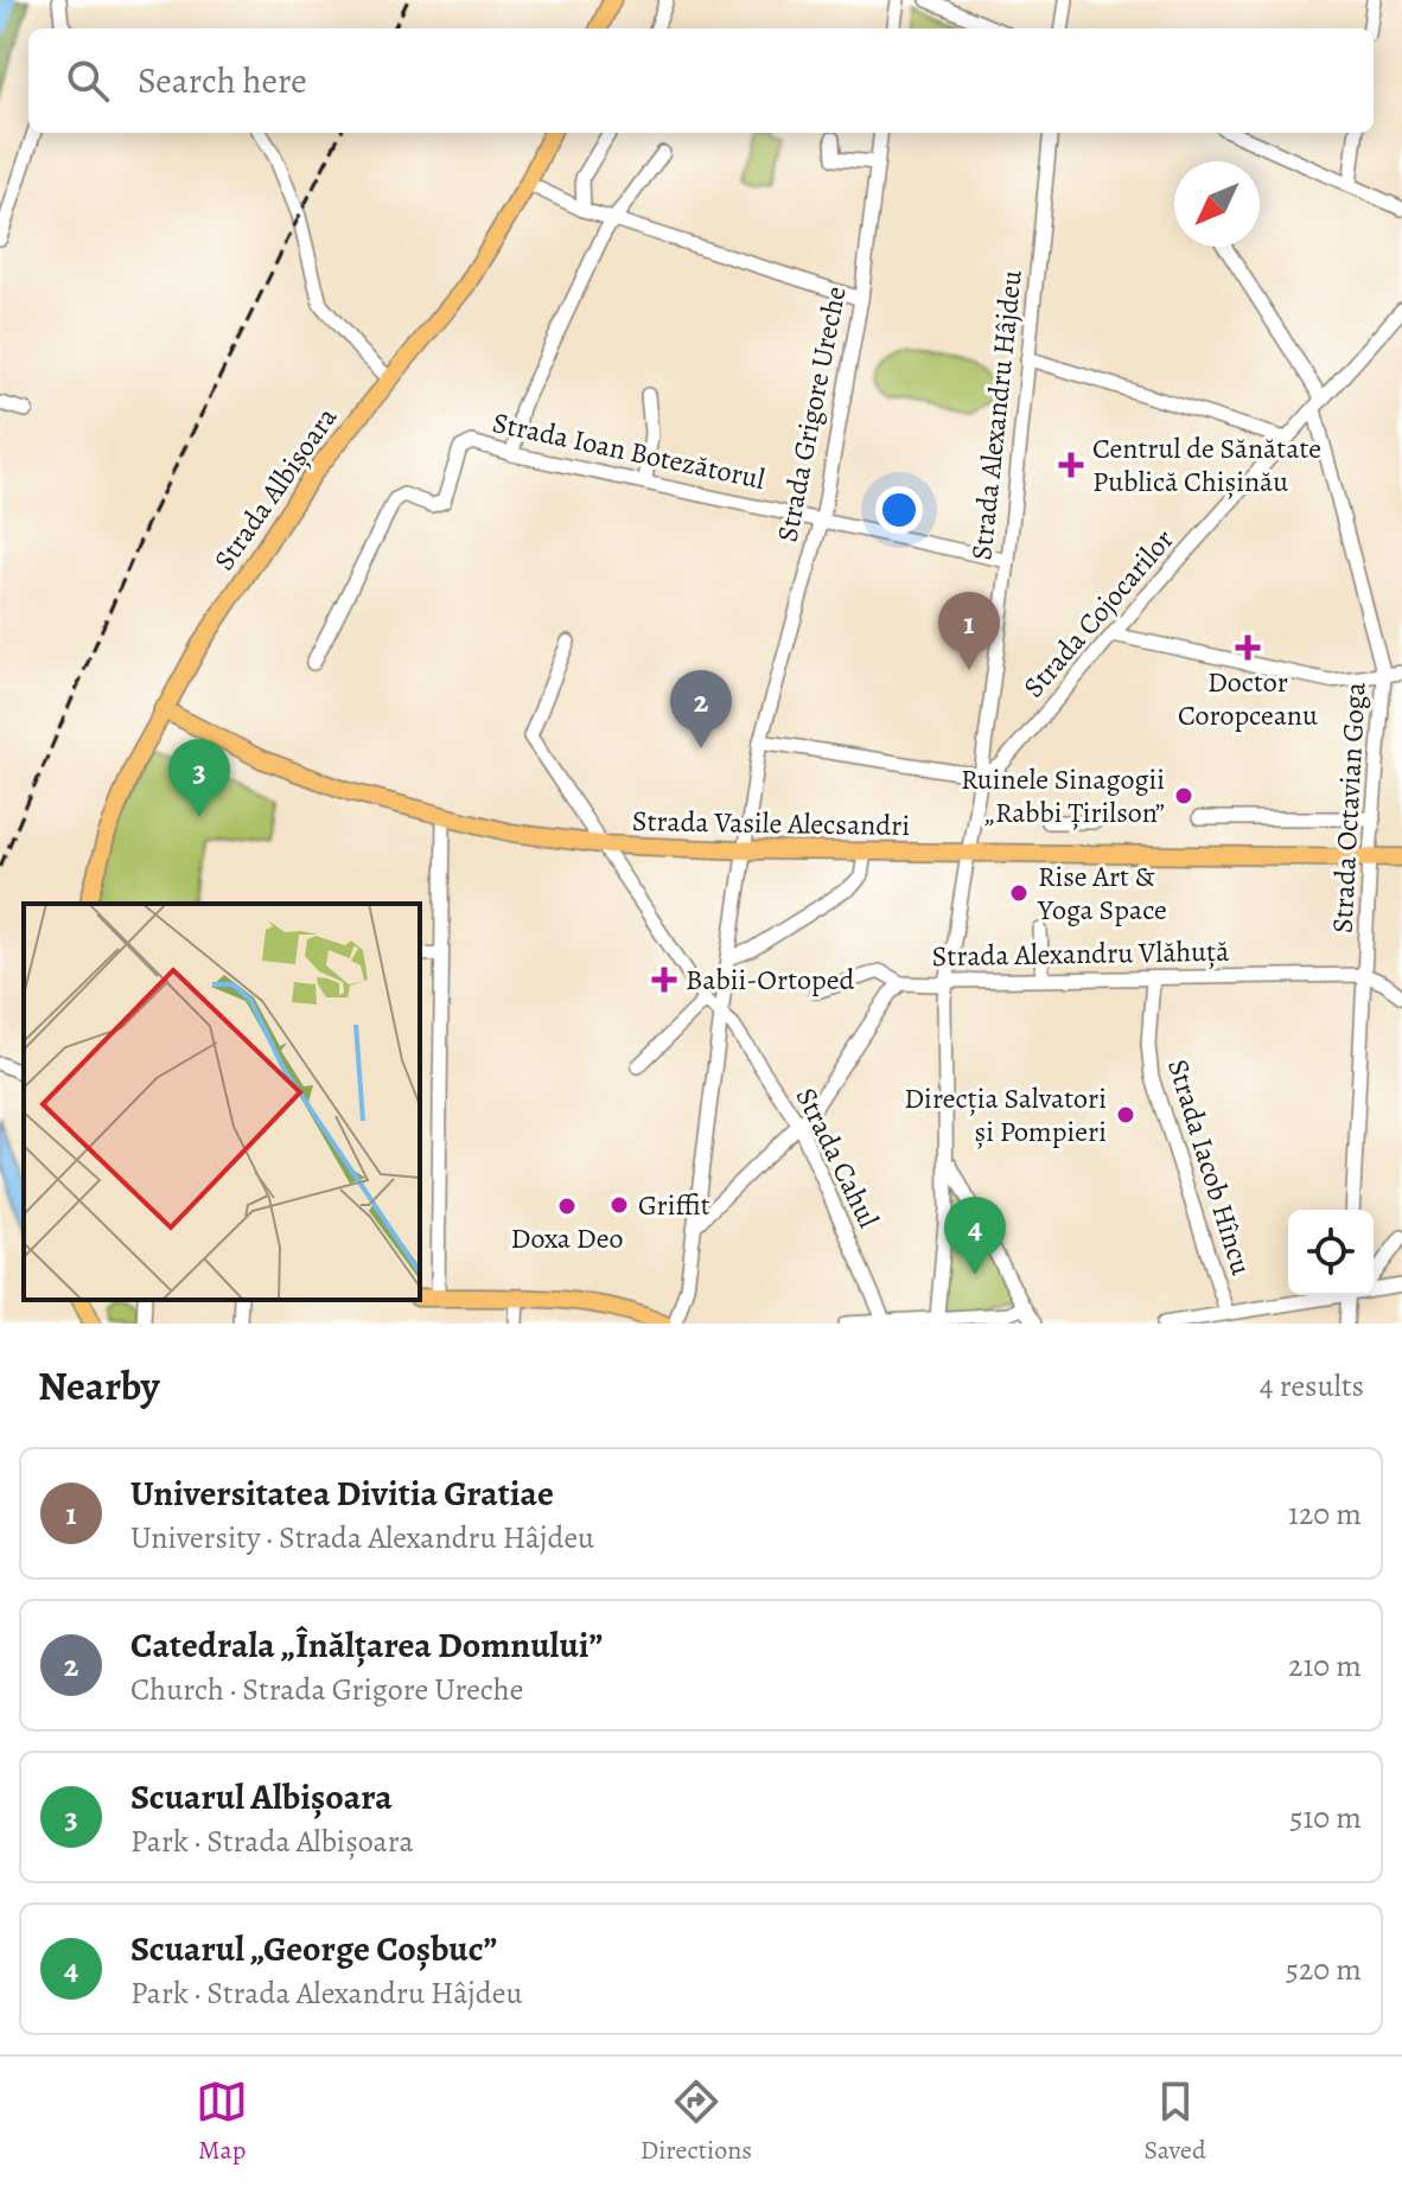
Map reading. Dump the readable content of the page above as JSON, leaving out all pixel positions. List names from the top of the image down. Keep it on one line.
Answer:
{"streets":{"main road":["Strada Albișoara","Strada Vasile Alecsandri"],"street":["Strada Grigore Ureche","Strada Alexandru Hâjdeu","Strada Ioan Botezătorul","Strada Cojocarilor","Strada Octavian Goga","Strada Alexandru Vlăhuță","Strada Cahul","Strada Iacob Hîncu"]},"crossings":[["Strada Grigore Ureche","Strada Ioan Botezătorul"],["Strada Grigore Ureche","Strada Vasile Alecsandri"],["Strada Grigore Ureche","Strada Alexandru Vlăhuță"],["Strada Grigore Ureche","Strada Cahul"],["Strada Alexandru Hâjdeu","Strada Ioan Botezătorul"],["Strada Alexandru Hâjdeu","Strada Cojocarilor"],["Strada Alexandru Hâjdeu","Strada Vasile Alecsandri"],["Strada Alexandru Hâjdeu","Strada Alexandru Vlăhuță"],["Strada Albișoara","Strada Vasile Alecsandri"],["Strada Cojocarilor","Strada Octavian Goga"],["Strada Octavian Goga","Strada Vasile Alecsandri"],["Strada Octavian Goga","Strada Alexandru Vlăhuță"],["Strada Vasile Alecsandri","Strada Cahul"],["Strada Alexandru Vlăhuță","Strada Cahul"],["Strada Alexandru Vlăhuță","Strada Iacob Hîncu"]],"places":{"health":["Centrul de Sănătate Publică Chișinău","Doctor Coropceanu","Babii-Ortoped"],"other":["Ruinele Sinagogii „Rabbi Țirilson”","Rise Art & Yoga Space","Direcția Salvatori și Pompieri","Griffit","Doxa Deo"]},"north":"bottom left","page":{"search":"Search here","pins":["1","2","3","4"],"heading":["Nearby","4 results"],"list":[{"mark":"1","name":"Universitatea Divitia Gratiae","note":"University · Strada Alexandru Hâjdeu","value":"120 m"},{"mark":"2","name":"Catedrala „Înălțarea Domnului”","note":"Church · Strada Grigore Ureche","value":"210 m"},{"mark":"3","name":"Scuarul Albișoara","note":"Park · Strada Albișoara","value":"510 m"},{"mark":"4","name":"Scuarul „George Coșbuc”","note":"Park · Strada Alexandru Hâjdeu","value":"520 m"}],"nav":["Map","Directions","Saved"]}}
